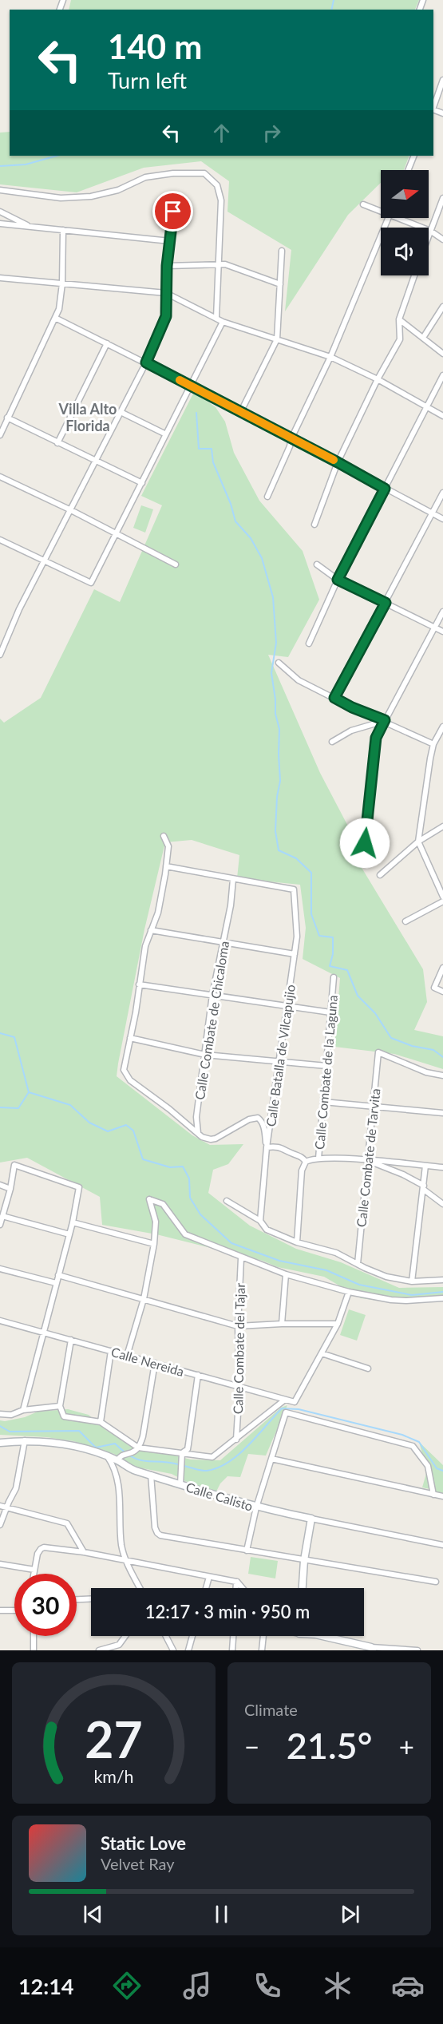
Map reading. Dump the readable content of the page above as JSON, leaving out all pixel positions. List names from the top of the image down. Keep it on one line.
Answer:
{"streets":{"street":["Calle Combate de Chicaloma","Calle Batalla de Vilcapujio","Calle Combate de la Laguna","Calle Combate de Tarvita","Calle Combate del Tajar","Calle Nereida","Calle Calisto"]},"crossings":[["Calle Combate de Chicaloma","Calle Batalla de Vilcapujio"],["Calle Combate del Tajar","Calle Nereida"]],"districts":["Villa Alto Florida"],"north":"right","page":{"turn":["140 m","Turn left"],"limit":"30","trip":"12:17 · 3 min · 950 m","tile":"Climate","heat":["−","21.5°","+"],"song":["Static Love","Velvet Ray"],"tabs":"12:14","gauge":["27","km/h"]}}
